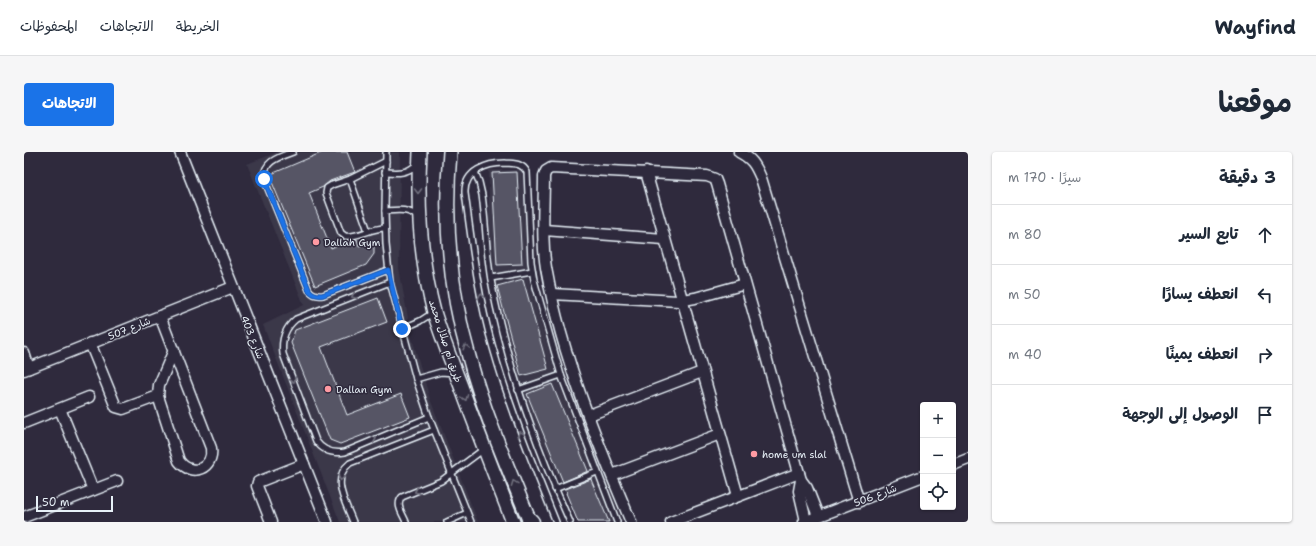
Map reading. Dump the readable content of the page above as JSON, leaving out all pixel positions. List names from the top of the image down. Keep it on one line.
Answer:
{"streets":{"street":["شارع 507","شارع 403","طريق ام صلال محمد","شارع 506"]},"crossings":[["شارع 507","شارع 403"]],"places":["Dallah Gym","Dallan Gym","home um slal"],"scale_bar":"50 m","page":{"header":"Wayfind","nav":["الخريطة","الاتجاهات","المحفوظات"],"title":"موقعنا","buttons":"الاتجاهات","heading":["3 دقيقة","سيرًا · 170 m"],"list":[["تابع السير","80 m"],["انعطف يسارًا","50 m"],["انعطف يمينًا","40 m"],"الوصول إلى الوجهة"],"map_buttons":["+","−"],"scale":"50 m"}}
